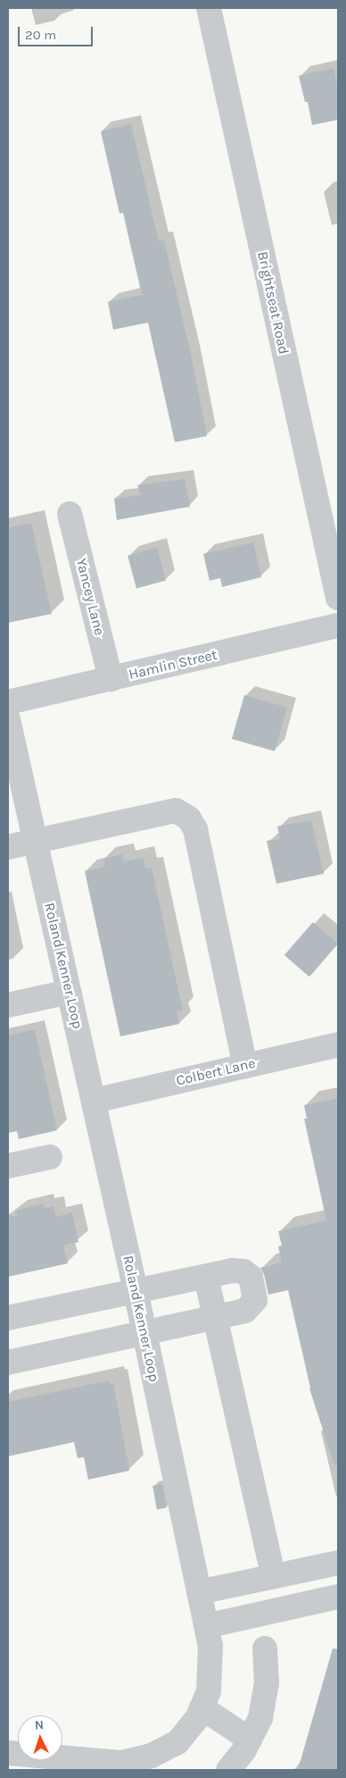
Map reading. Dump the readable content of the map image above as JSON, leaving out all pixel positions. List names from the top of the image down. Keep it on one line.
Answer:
{"streets":{"street":["Brightseat Road","Yancey Lane","Hamlin Street","Roland Kenner Loop","Colbert Lane"]},"crossings":[["Yancey Lane","Hamlin Street"],["Roland Kenner Loop","Colbert Lane"]],"scale_bar":"20 m","north":"top"}
